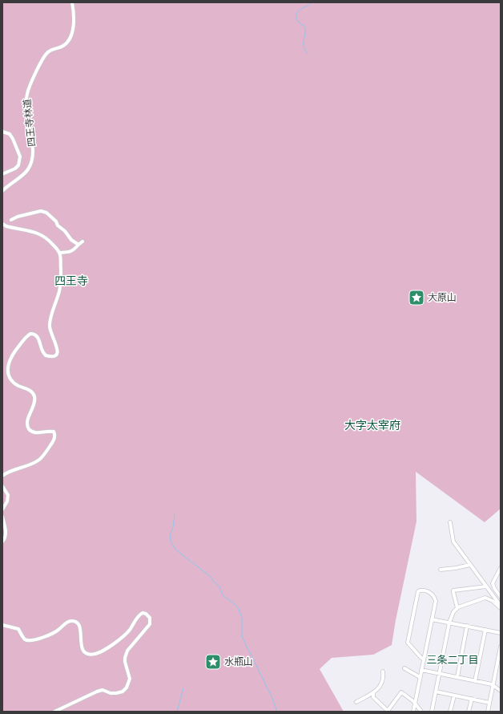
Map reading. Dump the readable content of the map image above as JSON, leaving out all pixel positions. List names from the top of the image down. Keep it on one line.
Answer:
{"streets":{"street":["四王寺林道"]},"districts":["四王寺","大字太宰府","三条二丁目"],"places":{"place":["大原山","水瓶山"]}}
